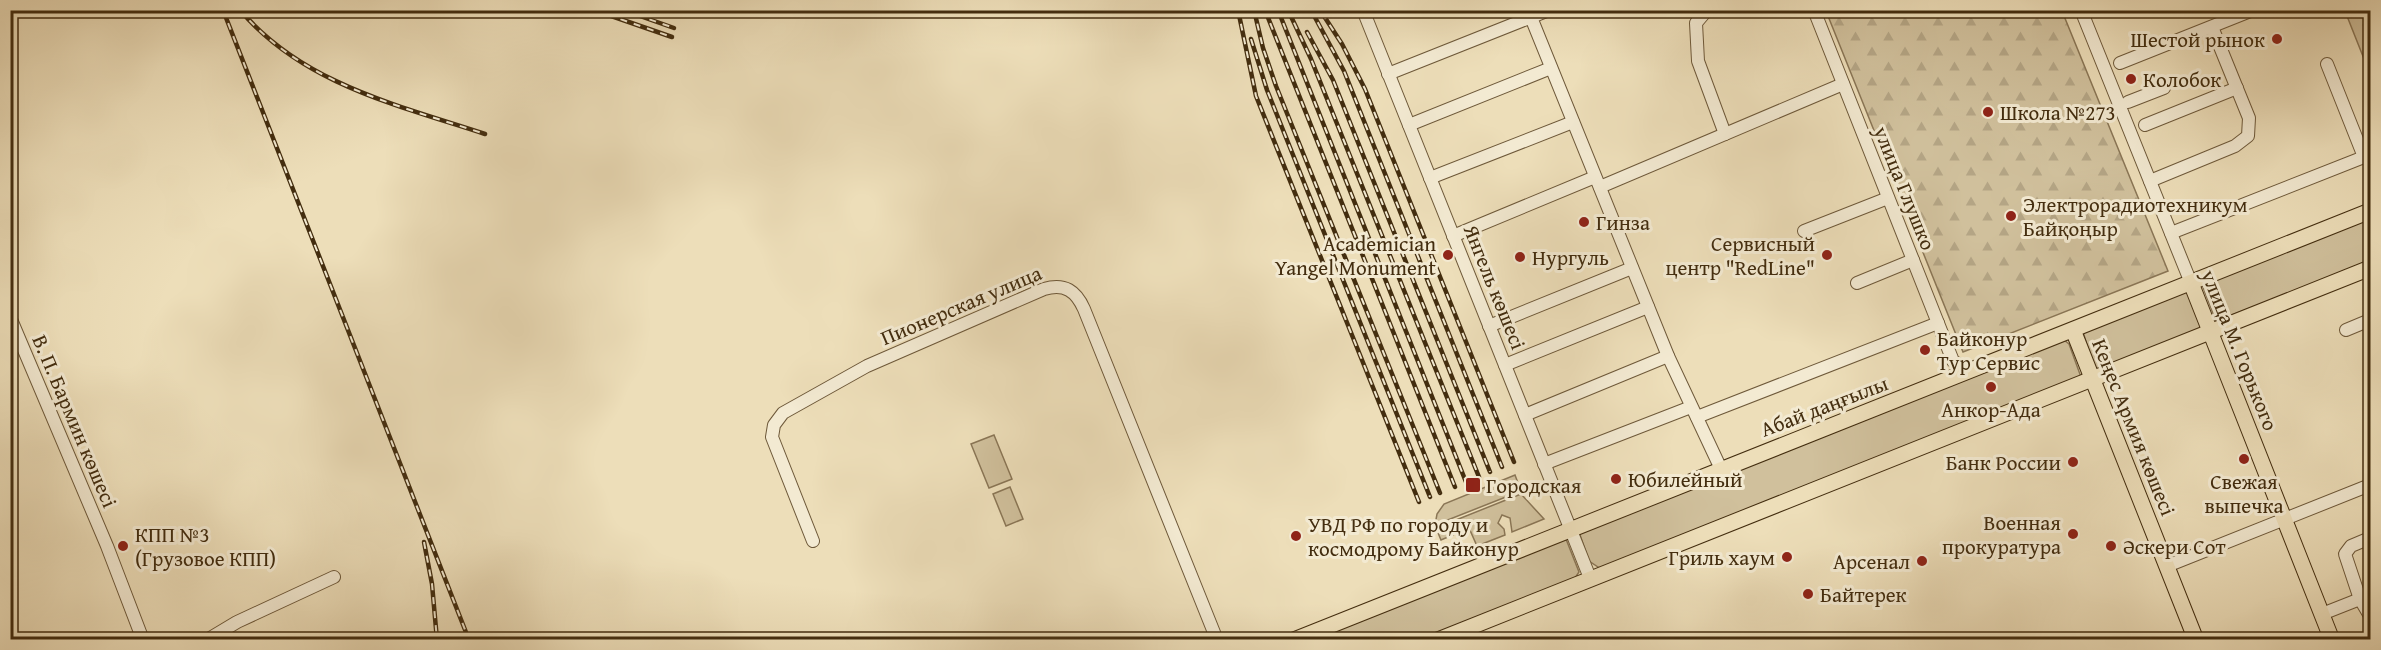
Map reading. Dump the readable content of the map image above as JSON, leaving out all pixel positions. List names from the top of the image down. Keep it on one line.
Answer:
{"streets":{"main road":["улица М. Горького","Абай даңғылы","Кеңес Армия көшесі"],"street":["улица Глушко","Янгель көшесі","Пионерская улица","В. П. Бармин көшесі"]},"crossings":[["улица Глушко","Абай даңғылы"],["Янгель көшесі","Абай даңғылы"],["улица М. Горького","Абай даңғылы"],["Абай даңғылы","Кеңес Армия көшесі"]],"places":{"other":["Шестой рынок","Колобок","Школа №273","Электрорадиотехникум Байқоңыр","Гинза","Academician Yangel Monument","Сервисный центр \"RedLine\"","Нургуль","Байконур Тур Сервис","Анкор-Ада","Свежая выпечка","Банк России","Юбилейный","Военная прокуратура","УВД РФ по городу и космодрому Байконур","КПП №3 (Грузовое КПП)","Әскери Сот","Гриль хаум","Арсенал","Байтерек"],"transit":["Городская"]}}
